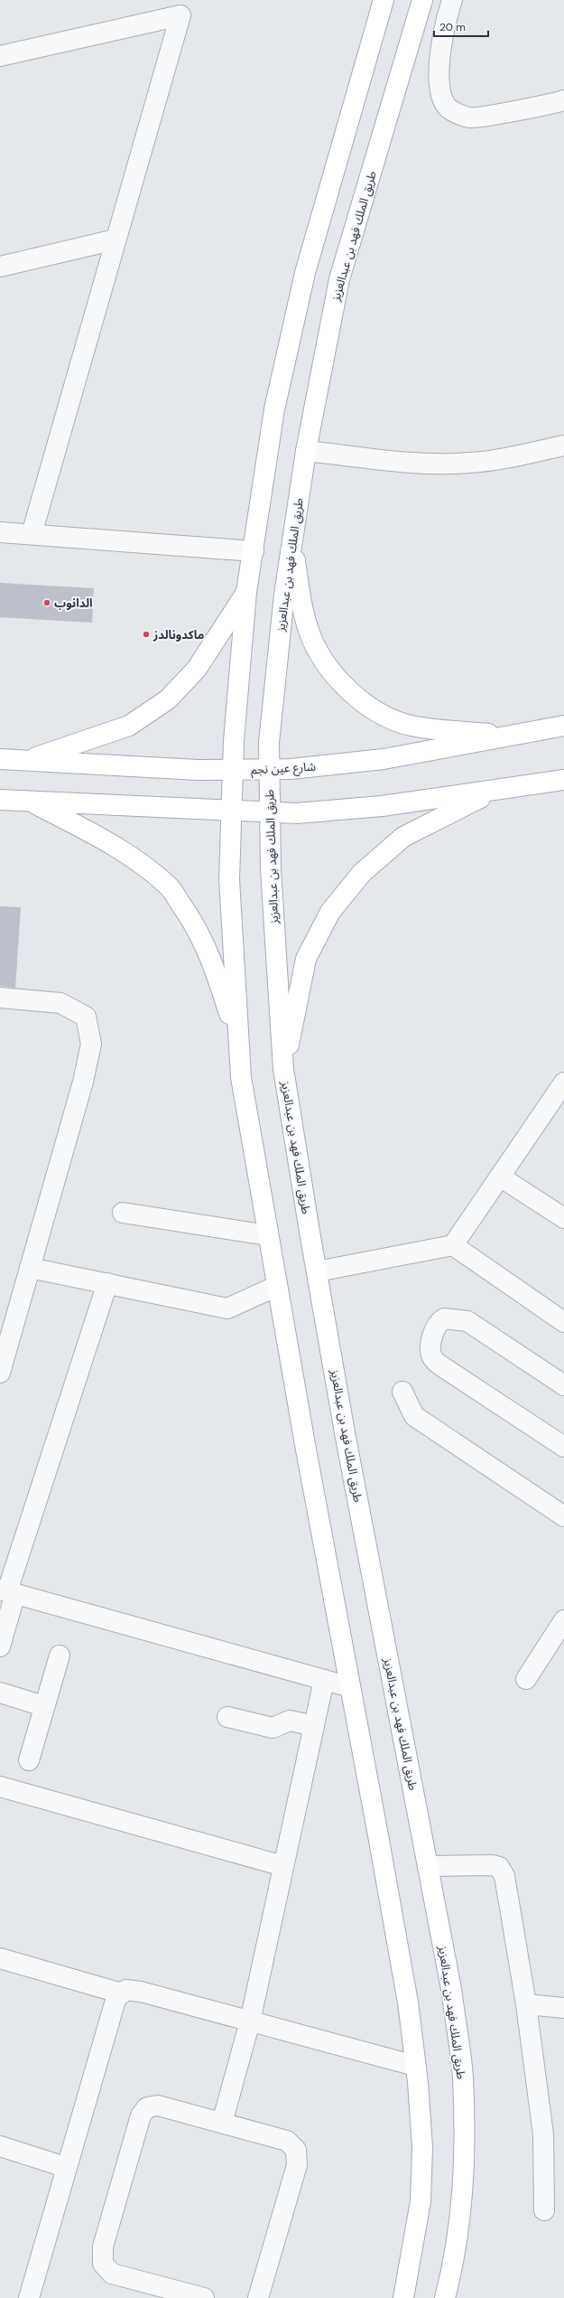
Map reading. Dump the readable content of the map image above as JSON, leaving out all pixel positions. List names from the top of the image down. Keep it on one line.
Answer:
{"streets":{"main road":["طريق الملك فهد بن عبدالعزيز","شارع عين نجم"]},"crossings":[["طريق الملك فهد بن عبدالعزيز","شارع عين نجم"]],"places":["الدانوب","ماكدونالدز"],"scale_bar":"20 m"}
